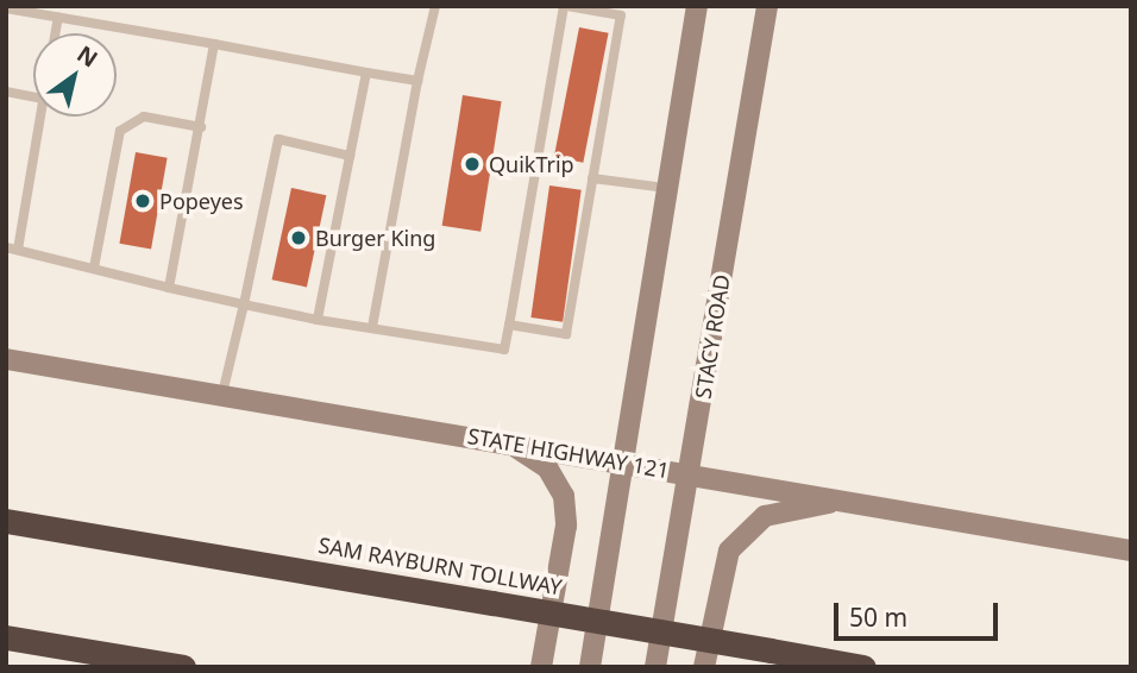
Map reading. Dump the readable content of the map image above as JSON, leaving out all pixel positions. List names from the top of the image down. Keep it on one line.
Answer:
{"streets":{"highway":["SAM RAYBURN TOLLWAY"],"main road":["STACY ROAD","STATE HIGHWAY 121"]},"crossings":[["STACY ROAD","STATE HIGHWAY 121"]],"places":["QuikTrip","Popeyes","Burger King"],"scale_bar":"50 m","north":"top right"}
